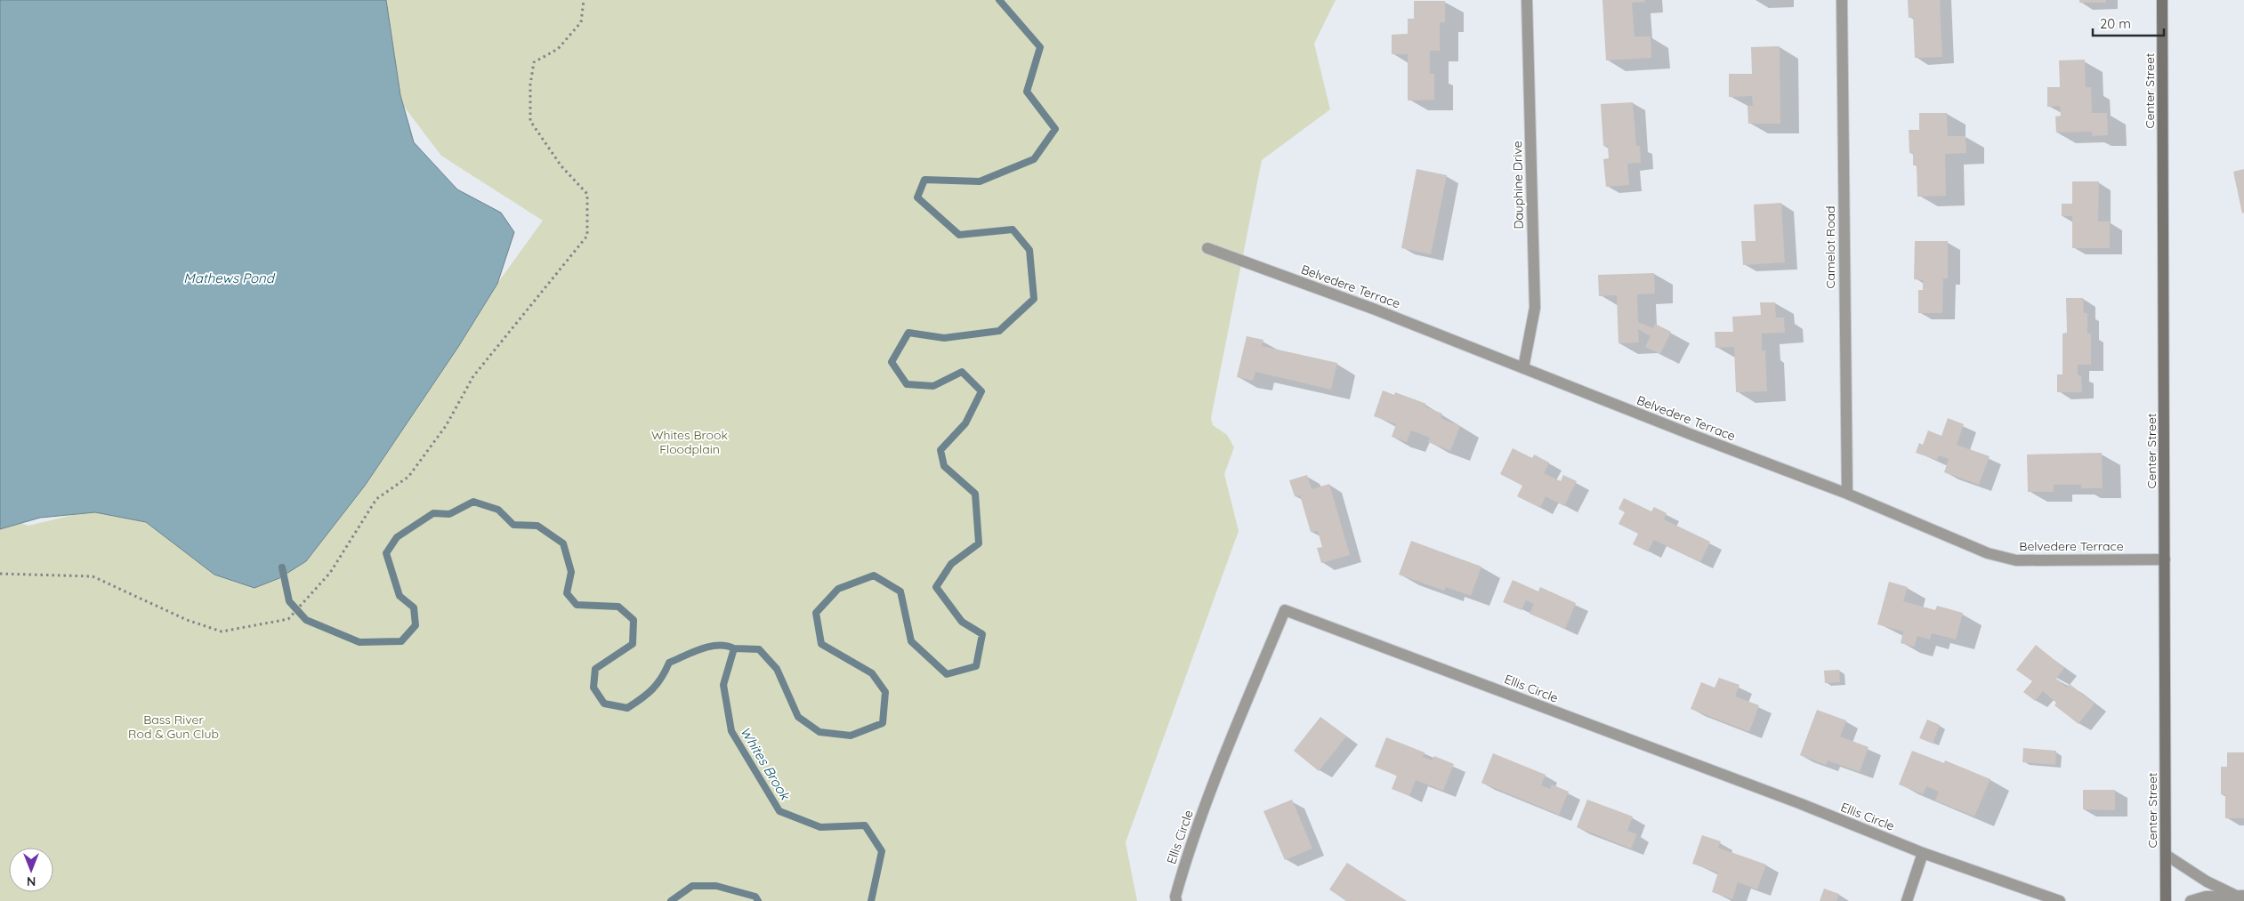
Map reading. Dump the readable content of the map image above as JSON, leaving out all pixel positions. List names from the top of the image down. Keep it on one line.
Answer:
{"streets":{"street":["Center Street","Dauphine Drive","Camelot Road","Belvedere Terrace","Ellis Circle"]},"crossings":[["Center Street","Belvedere Terrace"],["Dauphine Drive","Belvedere Terrace"],["Camelot Road","Belvedere Terrace"]],"water":["Mathews Pond","Whites Brook"],"parks":["Whites Brook Floodplain","Bass River Rod & Gun Club"],"scale_bar":"20 m","north":"bottom"}
